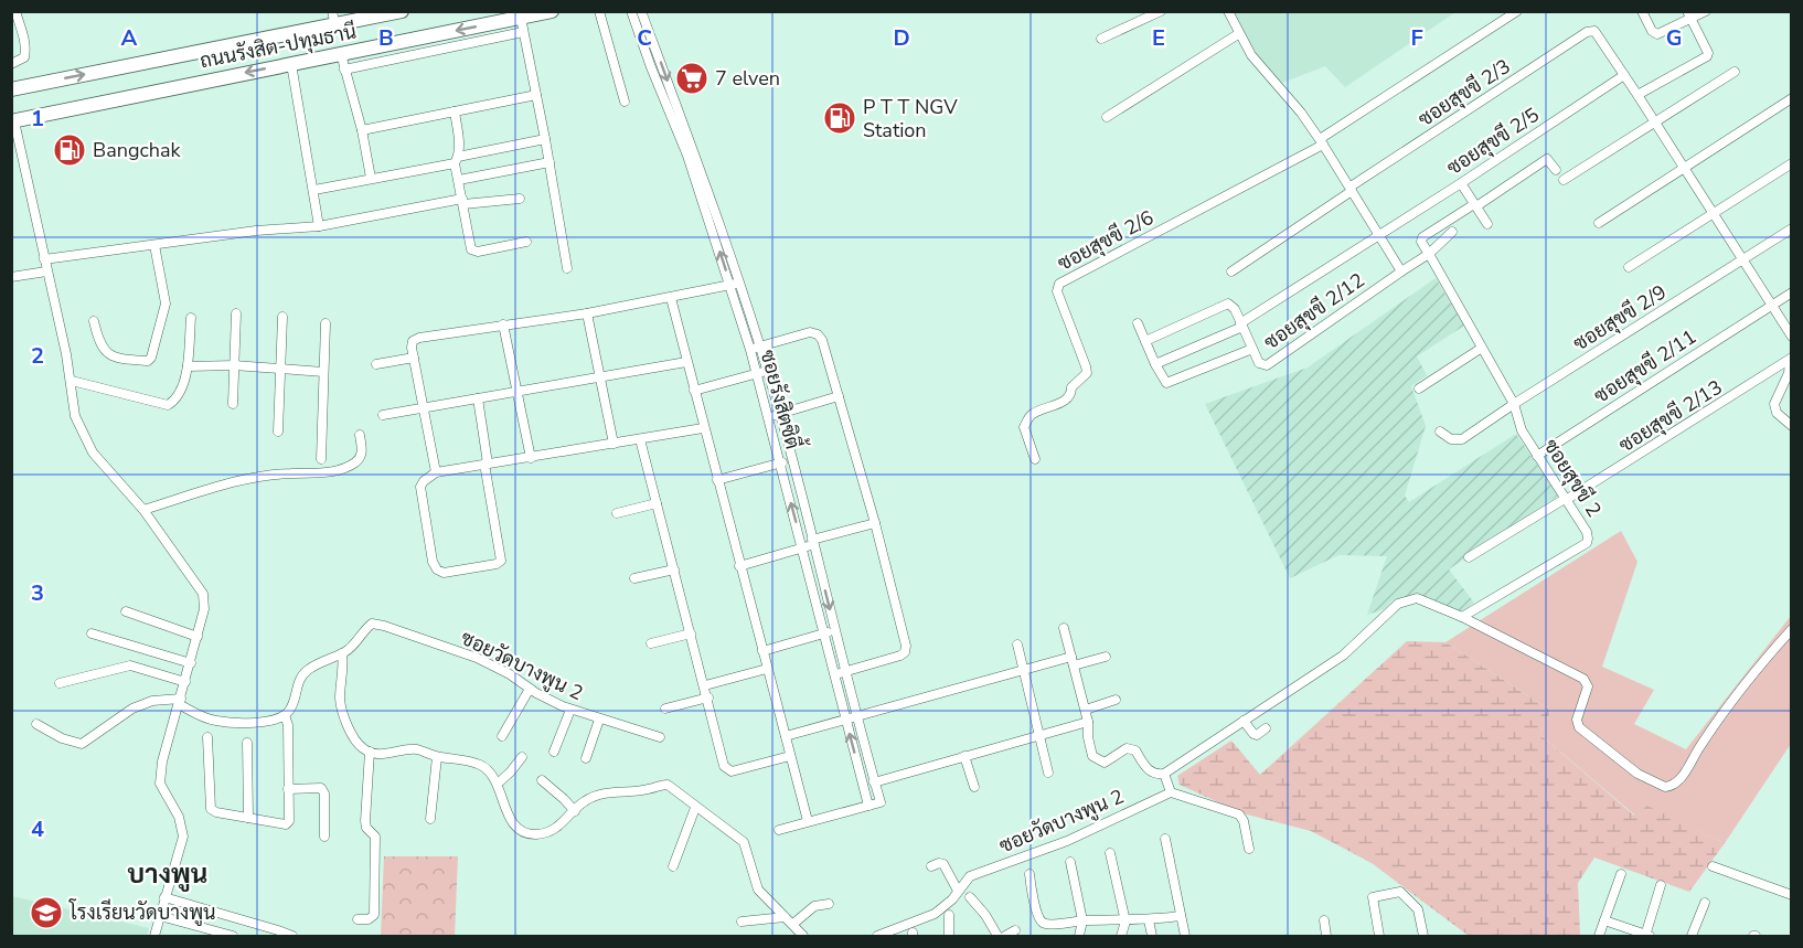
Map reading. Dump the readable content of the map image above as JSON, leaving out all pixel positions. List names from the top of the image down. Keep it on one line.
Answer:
{"streets":{"main road":["ถนนรังสิต-ปทุมธานี"],"street":["ซอยสุขขี 2/3","ซอยสุขขี 2/5","ซอยสุขขี 2/6","ซอยสุขขี 2/12","ซอยสุขขี 2/9","ซอยสุขขี 2/11","ซอยรังสิตซิตี้","ซอยสุขขี 2/13","ซอยสุขขี 2","ซอยวัดบางพูน 2"]},"crossings":[["ซอยสุขขี 2/3","ซอยสุขขี 2/5"],["ซอยสุขขี 2/9","ซอยสุขขี 2"],["ซอยสุขขี 2/11","ซอยสุขขี 2"],["ซอยสุขขี 2/13","ซอยสุขขี 2"]],"districts":["บางพูน"],"places":{"supermarket":["7 elven"],"fuel station":["P T T NGV Station","Bangchak"],"school or university":["โรงเรียนวัดบางพูน"]},"grid":{"columns":["A","B","C","D","E","F","G"],"rows":["1","2","3","4"]}}
